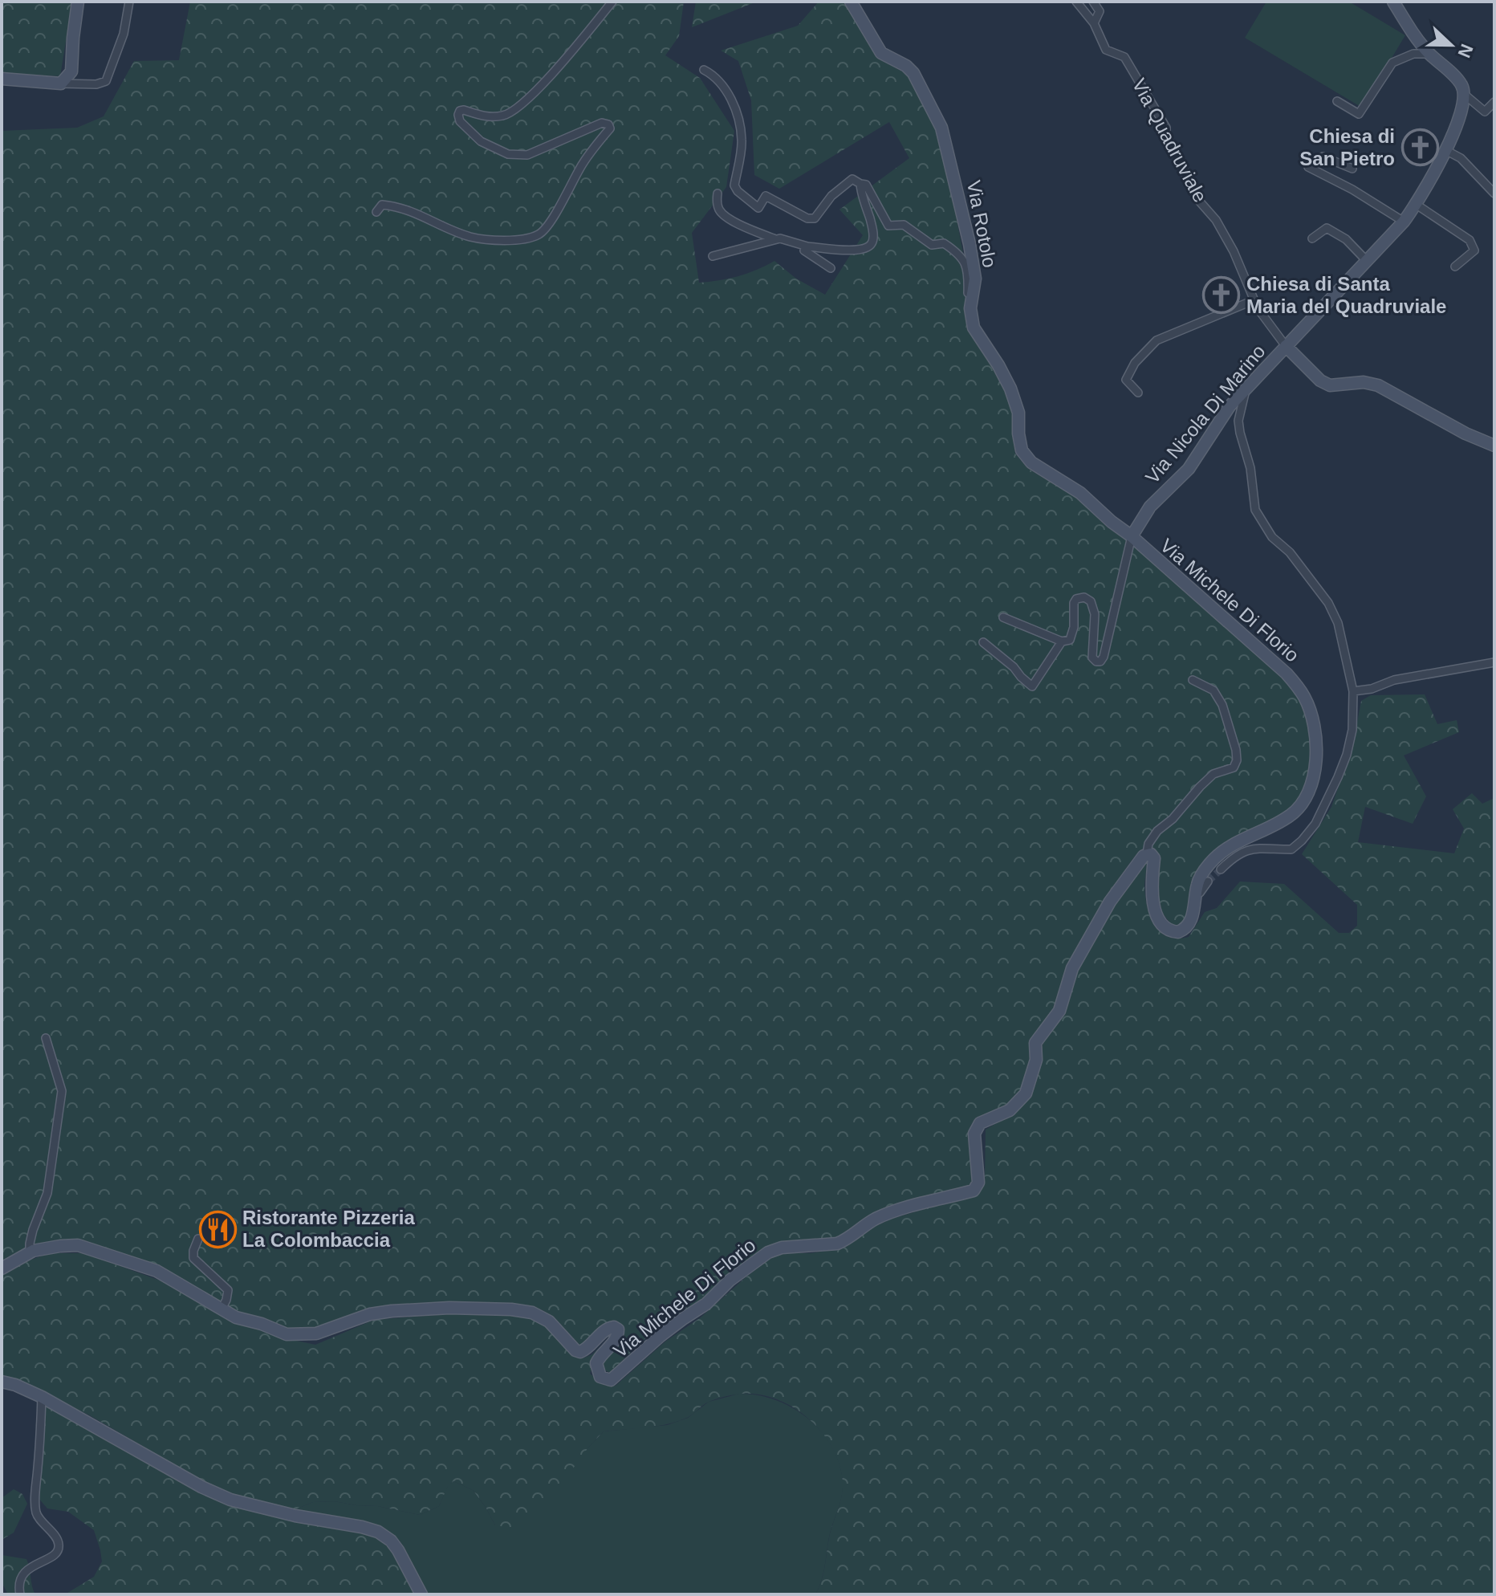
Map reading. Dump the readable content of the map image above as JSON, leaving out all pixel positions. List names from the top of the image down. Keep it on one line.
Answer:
{"streets":{"street":["Via Quadruviale","Via Rotolo","Via Nicola Di Marino","Via Michele Di Florio"]},"crossings":[["Via Quadruviale","Via Nicola Di Marino"],["Via Rotolo","Via Nicola Di Marino"],["Via Rotolo","Via Michele Di Florio"],["Via Nicola Di Marino","Via Michele Di Florio"]],"places":{"church":["Chiesa di San Pietro","Chiesa di Santa Maria del Quadruviale"],"restaurant":["Ristorante Pizzeria La Colombaccia"]},"north":"right"}
